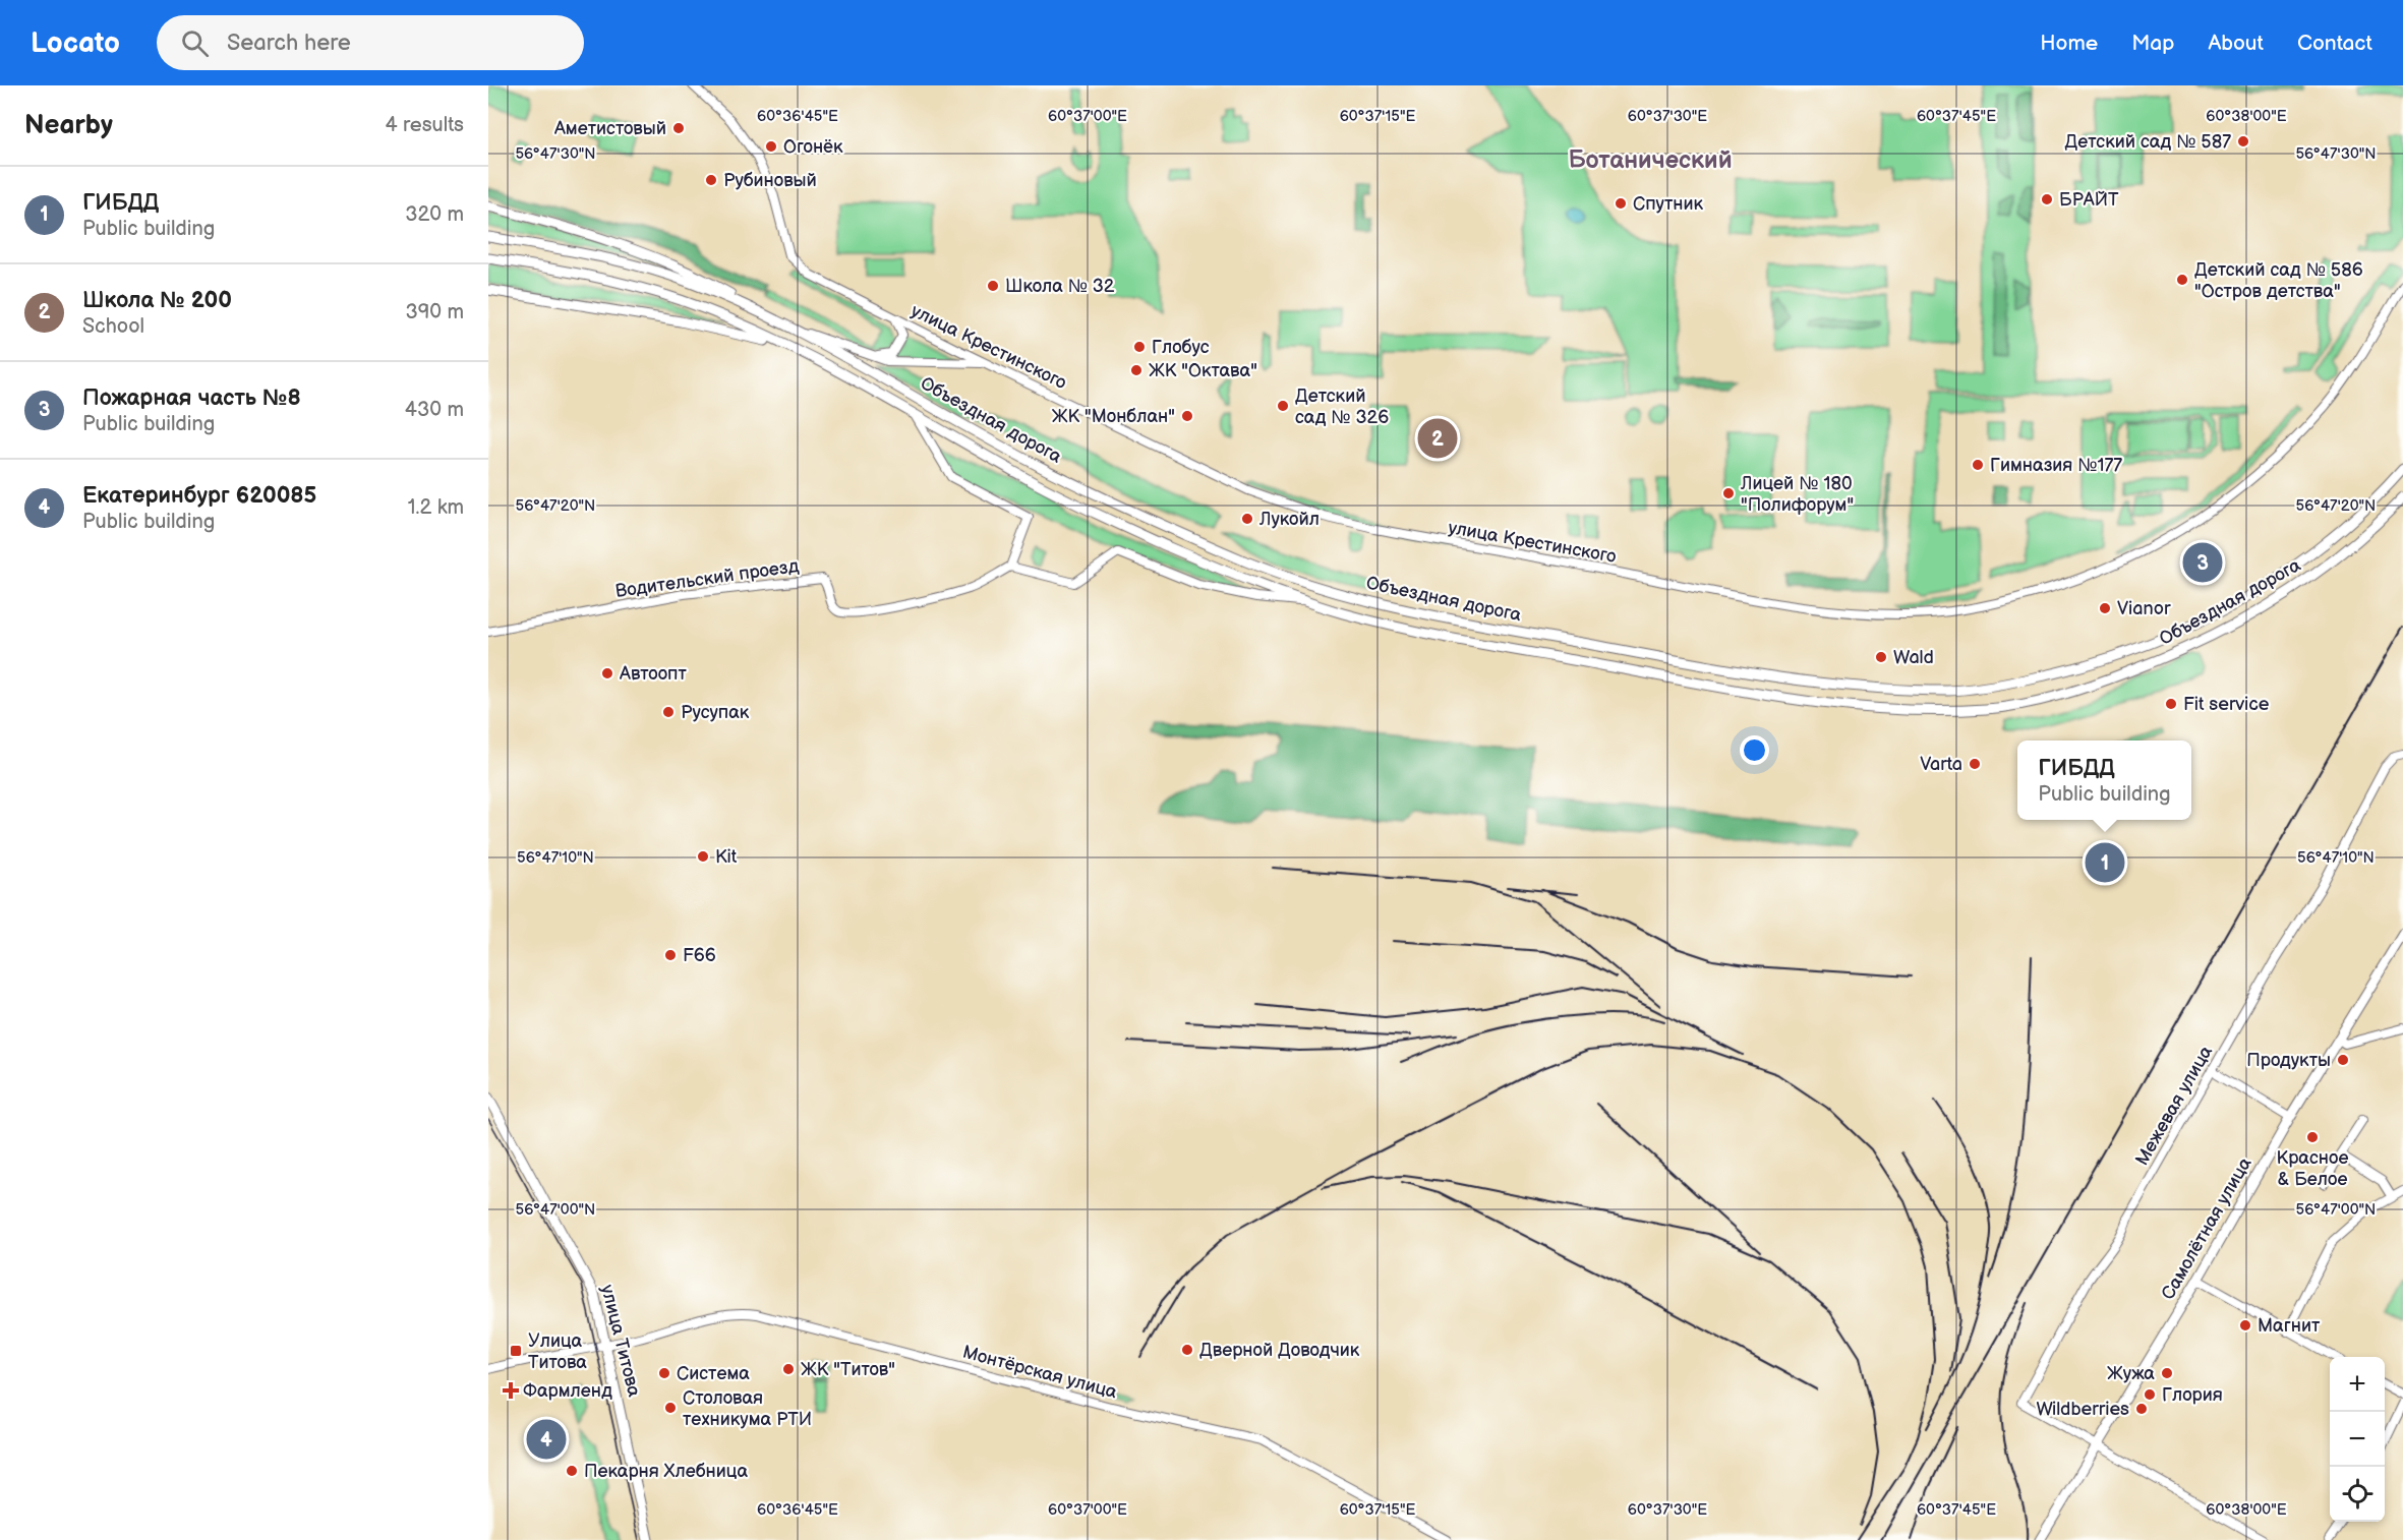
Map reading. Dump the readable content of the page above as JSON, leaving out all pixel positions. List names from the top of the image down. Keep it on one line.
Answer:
{"streets":{"main road":["Объездная дорога","Самолётная улица","улица Титова"],"street":["улица Крестинского","Водительский проезд","Межевая улица","Монтёрская улица"]},"crossings":[["Межевая улица","Самолётная улица"],["улица Титова","Монтёрская улица"]],"districts":["Ботанический"],"places":{"other":["Аметистовый","Детский сад № 587","Огонёк","Рубиновый","БРАЙТ","Спутник","Детский сад № 586 \"Остров детства\"","Школа № 32","Глобус","ЖК \"Октава\"","Детский сад № 326","ЖК \"Монблан\"","Гимназия №177","Лицей № 180 \"Полифорум\"","Лукойл","Vianor","Wald","Автоопт","Fit service","Русупак","Varta","Kit","F66","Продукты","Красное & Белое","Магнит","Дверной Доводчик","ЖК \"Титов\"","Система","Жужа","Глория","Столовая техникума РТИ","Wildberries","Пекарня Хлебница"],"transit":["Улица Титова"],"health":["Фармленд"]},"page":{"header":"Locato","search":"Search here","nav":["Home","Map","About","Contact"],"heading":["Nearby","4 results"],"list":[{"mark":"1","name":"ГИБДД","note":"Public building","value":"320 m"},{"mark":"2","name":"Школа № 200","note":"School","value":"390 m"},{"mark":"3","name":"Пожарная часть №8","note":"Public building","value":"430 m"},{"mark":"4","name":"Екатеринбург 620085","note":"Public building","value":"1.2 km"}],"pins":["2","3","1","4"],"popup":["ГИБДД","Public building"],"map_buttons":["+","−"]},"coordinates":["60°36'45\"E","60°37'00\"E","60°37'15\"E","60°37'30\"E","60°37'45\"E","60°38'00\"E","56°47'30\"N","56°47'20\"N","56°47'10\"N","56°47'00\"N"]}
